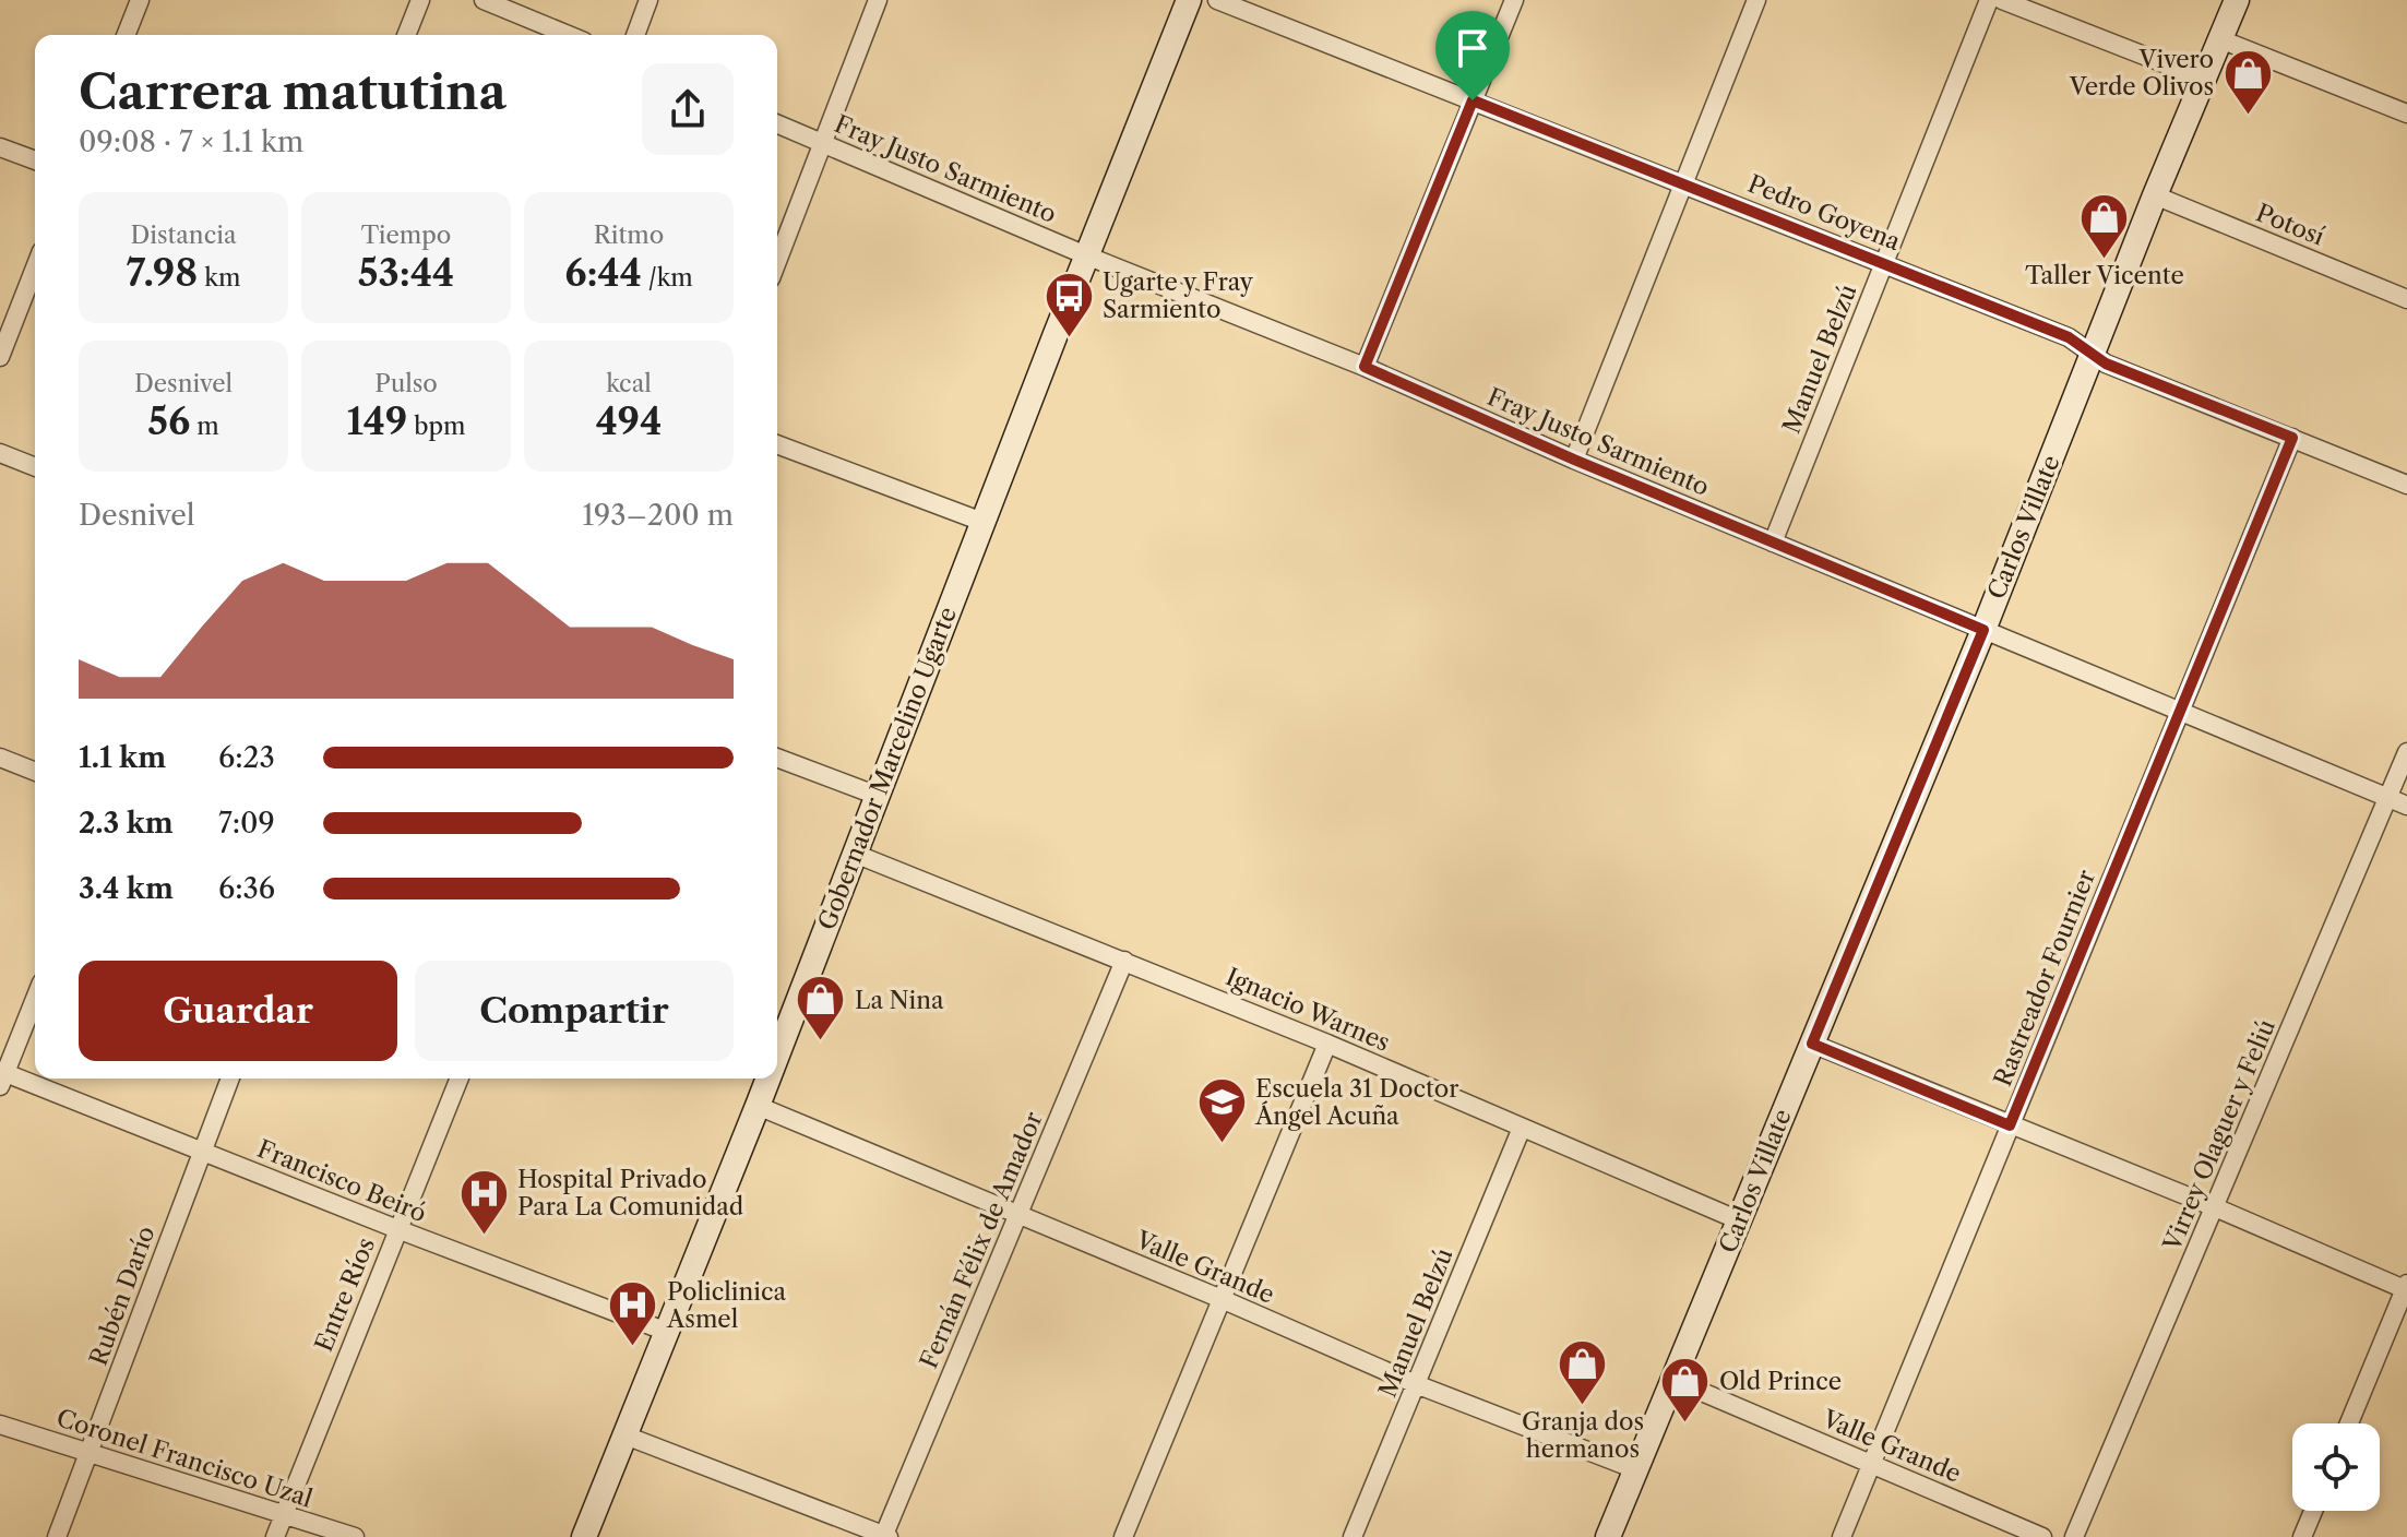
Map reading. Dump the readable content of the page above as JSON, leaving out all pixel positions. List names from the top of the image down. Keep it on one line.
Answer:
{"streets":{"street":["Fray Justo Sarmiento","Pedro Goyena","Potosí","Manuel Belzú","Carlos Villate","Gobernador Marcelino Ugarte","Rastreador Fournier","Ignacio Warnes","Virrey Olaguer y Feliú","Francisco Beiró","Fernán Félix de Amador","Valle Grande","Entre Ríos","Rubén Darío","Coronel Francisco Uzal"]},"crossings":[["Fray Justo Sarmiento","Manuel Belzú"],["Fray Justo Sarmiento","Carlos Villate"],["Fray Justo Sarmiento","Gobernador Marcelino Ugarte"],["Fray Justo Sarmiento","Rastreador Fournier"],["Fray Justo Sarmiento","Virrey Olaguer y Feliú"],["Pedro Goyena","Manuel Belzú"],["Pedro Goyena","Carlos Villate"],["Pedro Goyena","Rastreador Fournier"],["Potosí","Carlos Villate"],["Manuel Belzú","Ignacio Warnes"],["Manuel Belzú","Valle Grande"],["Carlos Villate","Ignacio Warnes"],["Carlos Villate","Valle Grande"],["Gobernador Marcelino Ugarte","Ignacio Warnes"],["Gobernador Marcelino Ugarte","Francisco Beiró"],["Gobernador Marcelino Ugarte","Valle Grande"],["Rastreador Fournier","Valle Grande"],["Ignacio Warnes","Fernán Félix de Amador"],["Francisco Beiró","Entre Ríos"],["Francisco Beiró","Rubén Darío"],["Fernán Félix de Amador","Valle Grande"],["Entre Ríos","Coronel Francisco Uzal"],["Rubén Darío","Coronel Francisco Uzal"]],"places":{"shop":["Vivero Verde Olivos","Taller Vicente","La Nina","Granja dos hermanos","Old Prince"],"bus stop":["Ugarte y Fray Sarmiento"],"school or university":["Escuela 31 Doctor Ángel Acuña"],"hospital":["Hospital Privado Para La Comunidad","Policlinica Asmel"]},"page":{"heading":["Carrera matutina","09:08 · 7 × 1.1 km"],"stats":[["Distancia","7.98 km"],["Tiempo","53:44"],["Ritmo","6:44 /km"],["Desnivel","56 m"],["Pulso","149 bpm"],["kcal","494"]],"chart":["Desnivel","193–200 m"],"list":[{"name":"1.1 km","note":"6:23"},{"name":"2.3 km","note":"7:09"},{"name":"3.4 km","note":"6:36"}],"buttons":["Guardar","Compartir"]}}
